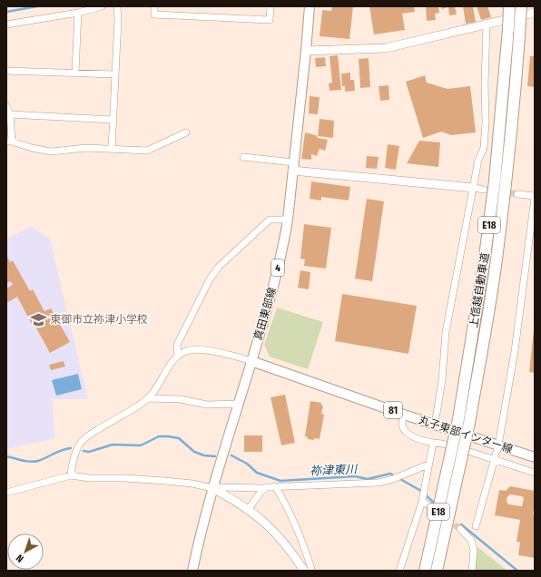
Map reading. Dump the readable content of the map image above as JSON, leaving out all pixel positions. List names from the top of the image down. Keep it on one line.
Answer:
{"streets":{"highway":["E18","上信越自動車道"],"main road":["4","真田東部線","81","丸子東部インター線"]},"crossings":[["真田東部線","丸子東部インター線"]],"water":["祢津東川"],"places":{"school or university":["東御市立祢津小学校"]},"north":"bottom left"}
